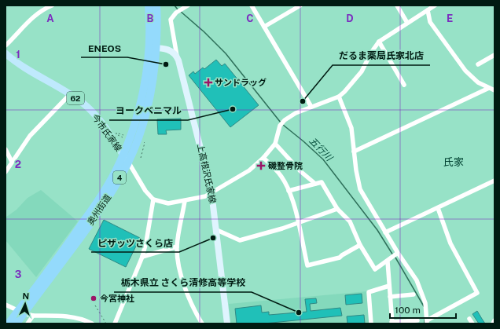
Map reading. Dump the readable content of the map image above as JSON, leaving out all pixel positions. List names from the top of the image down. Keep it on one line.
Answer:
{"streets":{"highway":["4","奥州街道"],"main road":["62","今市氏家線","上高根沢氏家線"]},"crossings":[["今市氏家線","奥州街道"]],"districts":["氏家"],"water":["五行川"],"places":{"other":["ENEOS","だるま薬局氏家北店","ヨークベニマル","ピザッツさくら店","今宮神社","栃木県立 さくら清修高等学校"],"health":["サンドラッグ","磯整骨院"]},"scale_bar":"100 m","north":"top","grid":{"columns":["A","B","C","D","E"],"rows":["1","2","3"]}}
